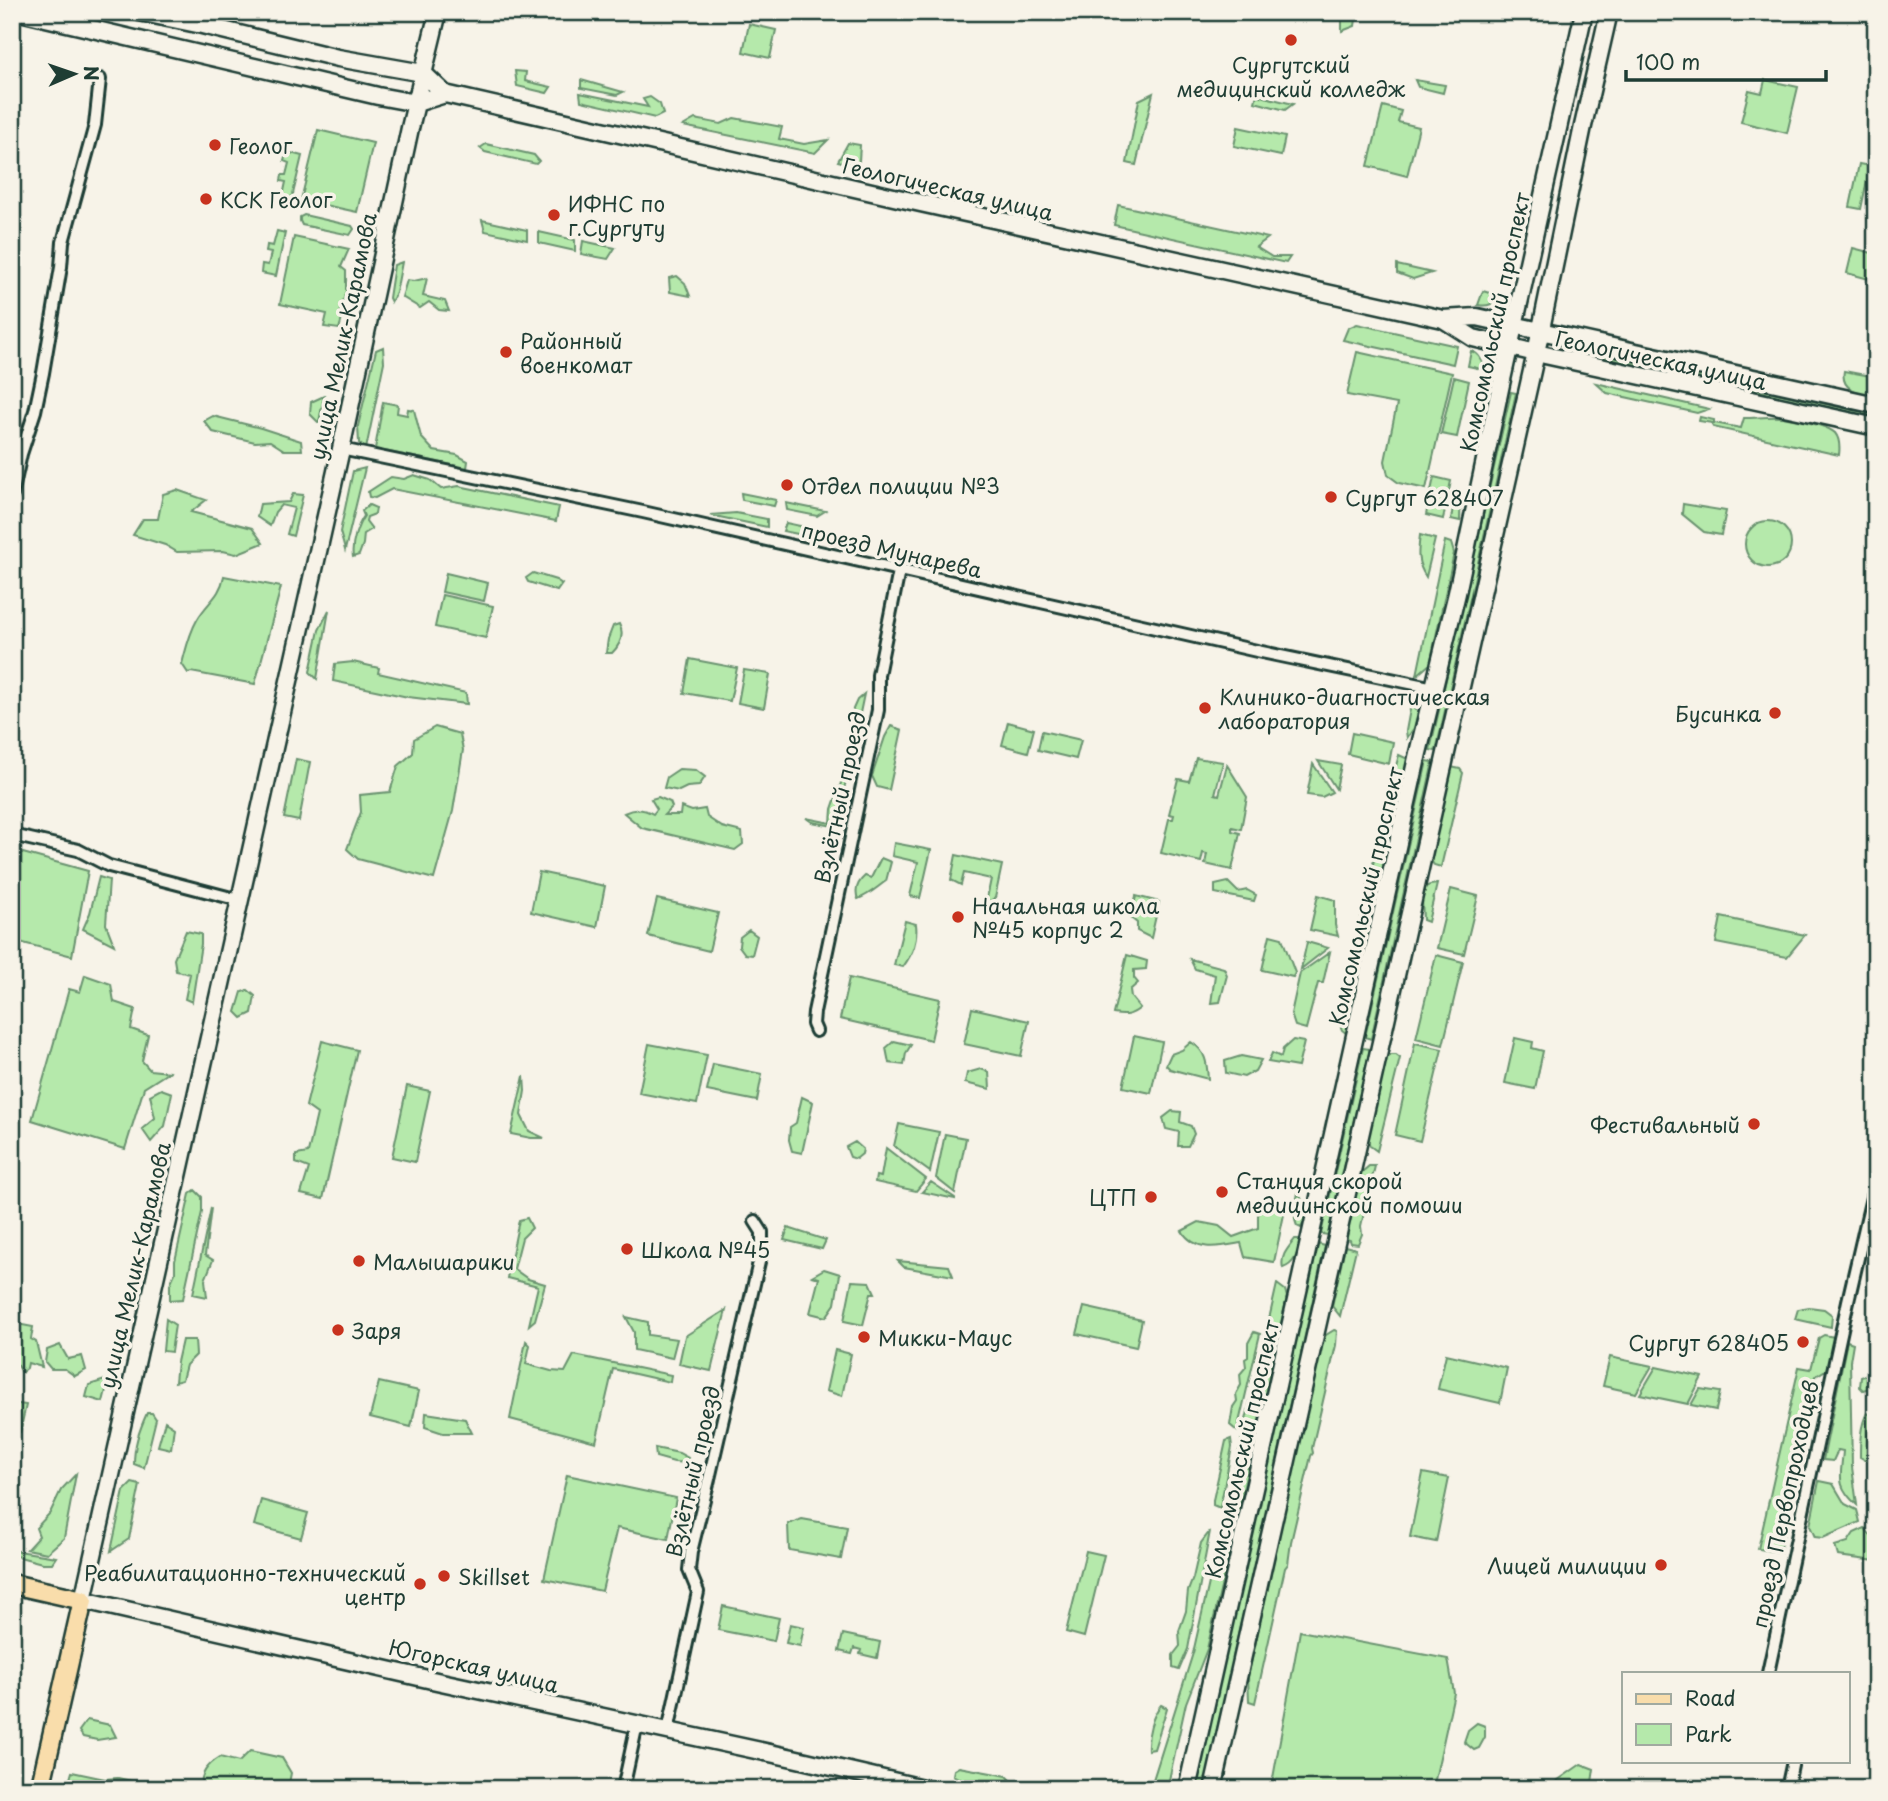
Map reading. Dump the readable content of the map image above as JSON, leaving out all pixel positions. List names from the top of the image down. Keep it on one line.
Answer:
{"streets":{"main road":["Геологическая улица","Комсомольский проспект","улица Мелик-Карамова","Югорская улица"],"street":["проезд Мунарева","Взлётный проезд","проезд Первопроходцев"]},"crossings":[["Геологическая улица","Комсомольский проспект"],["Геологическая улица","улица Мелик-Карамова"],["Комсомольский проспект","проезд Мунарева"],["улица Мелик-Карамова","проезд Мунарева"],["улица Мелик-Карамова","Югорская улица"],["проезд Мунарева","Взлётный проезд"],["Взлётный проезд","Югорская улица"]],"places":["Сургутский медицинский колледж","Геолог","КСК Геолог","ИФНС по г.Сургуту","Районный военкомат","Отдел полиции №3","Сургут 628407","Клинико-диагностическая лаборатория","Бусинка","Начальная школа №45 корпус 2","Фестивальный","Cтанция скорой медицинской помоши","ЦТП","Школа №45","Малышарики","Заря","Микки-Маус","Сургут 628405","Лицей милиции","Skillset","Реабилитационно-технический центр"],"legend":["Road","Park"],"scale_bar":"100 m","north":"right"}
